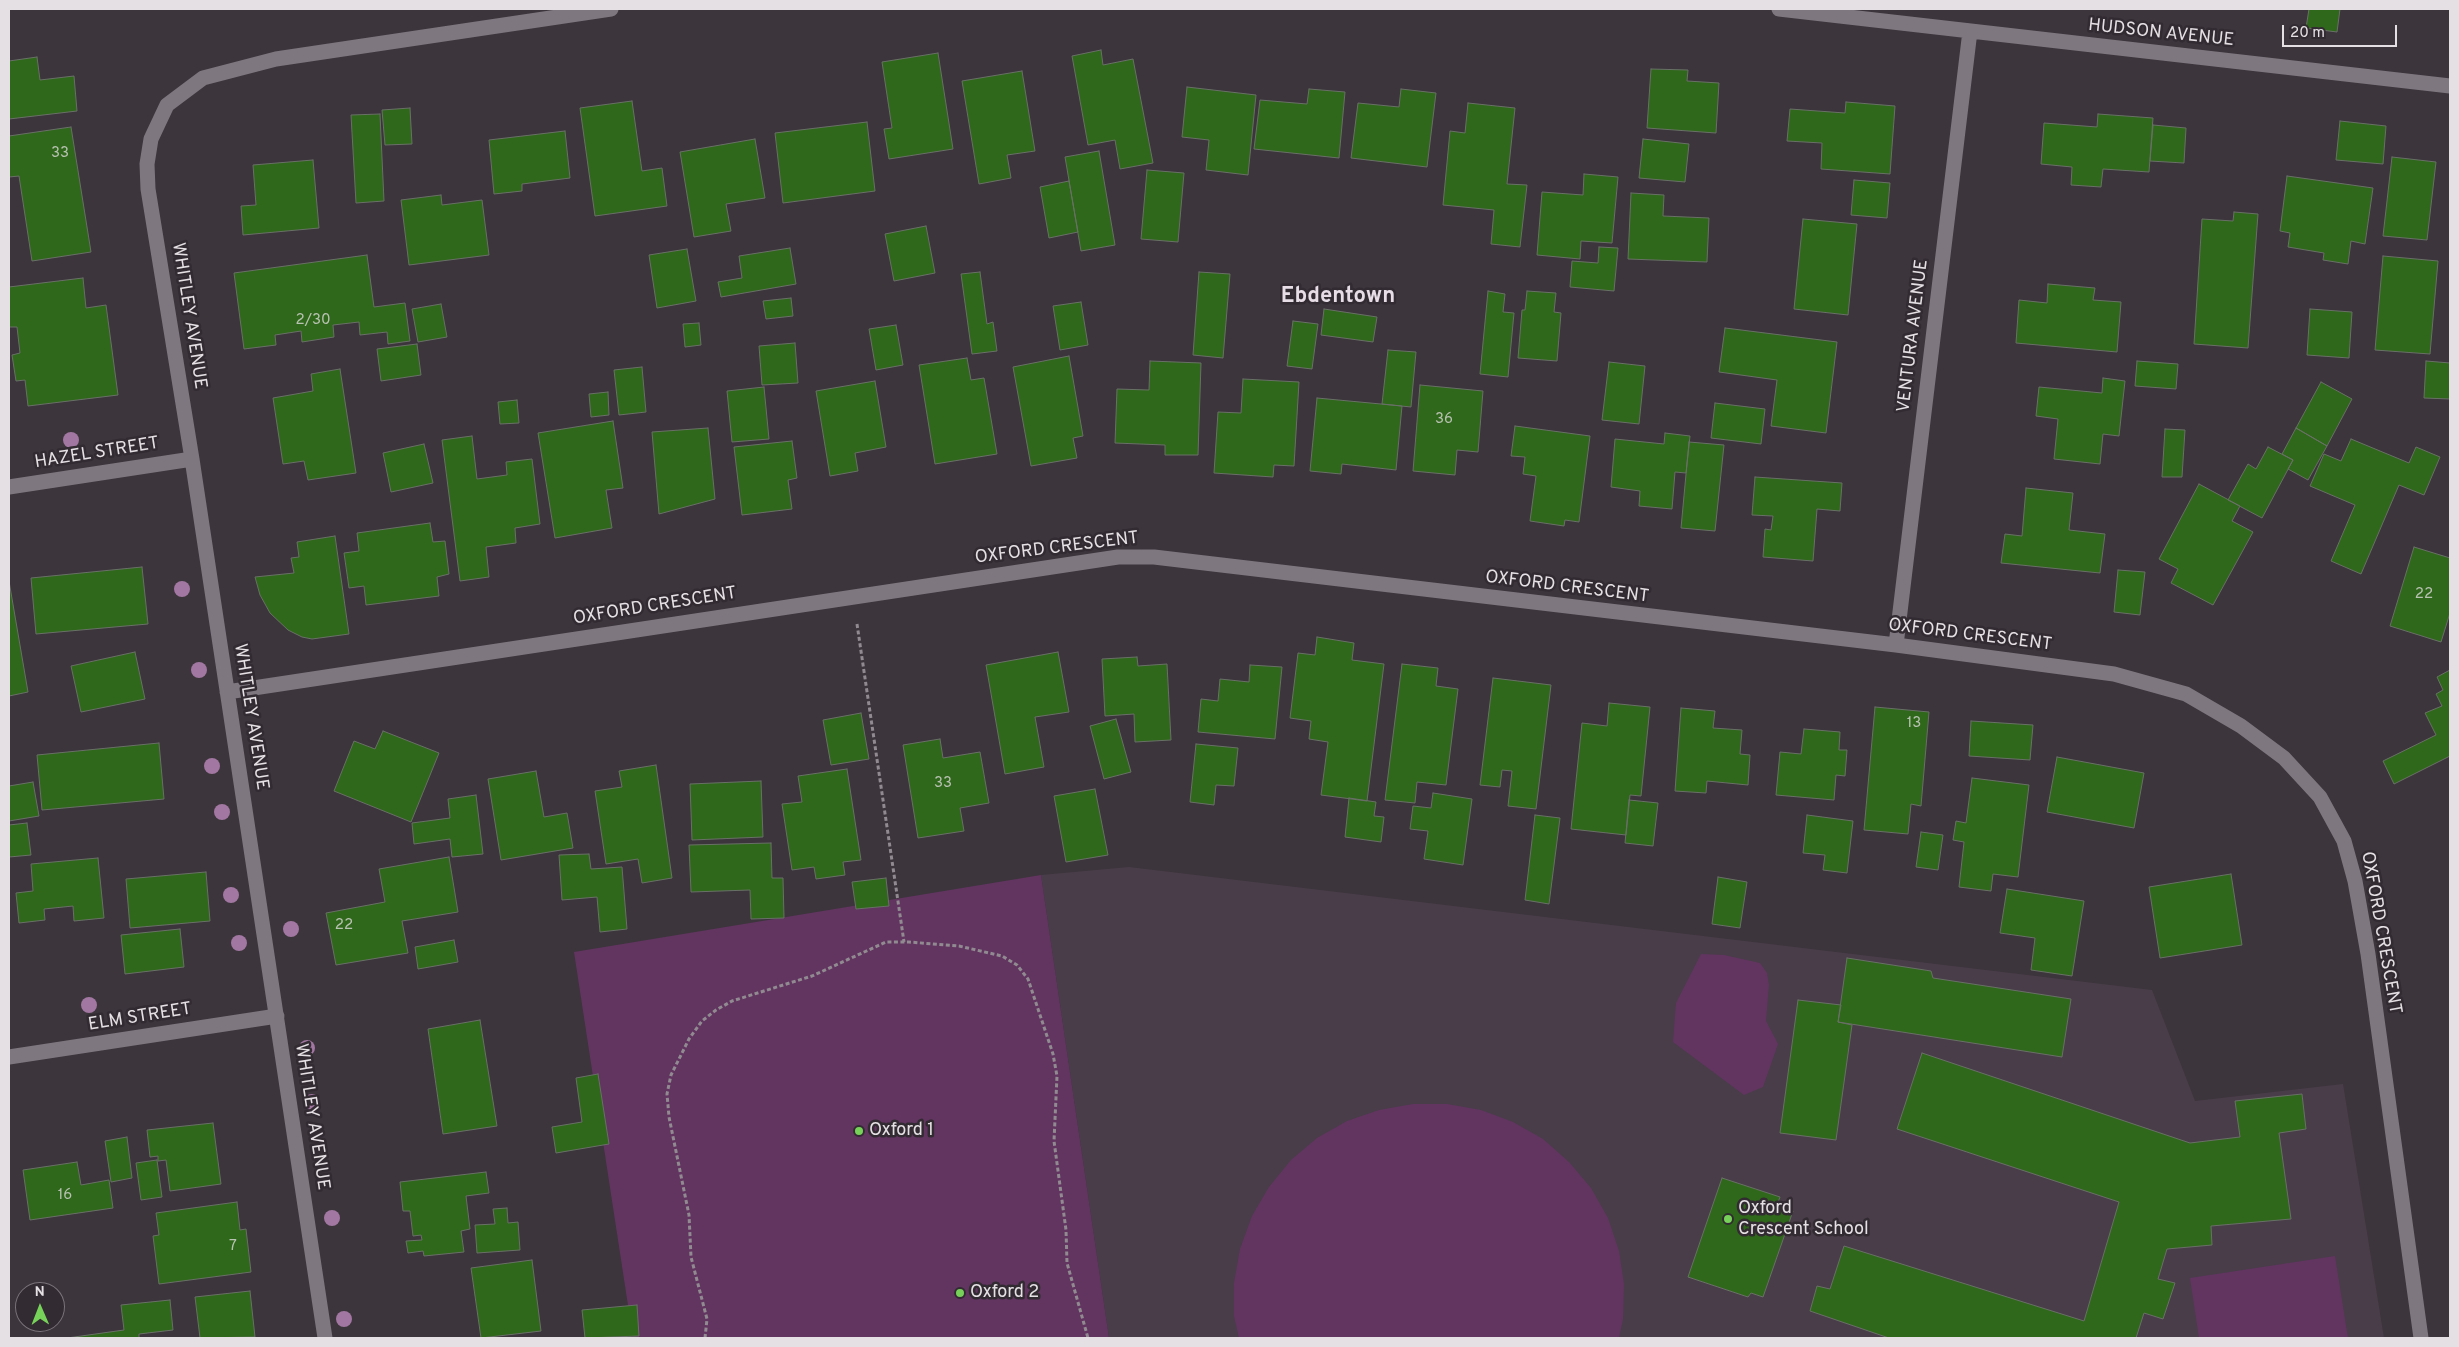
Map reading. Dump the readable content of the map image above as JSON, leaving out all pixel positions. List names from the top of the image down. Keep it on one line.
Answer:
{"streets":{"street":["HUDSON AVENUE","WHITLEY AVENUE","VENTURA AVENUE","HAZEL STREET","OXFORD CRESCENT","ELM STREET"]},"crossings":[["HUDSON AVENUE","VENTURA AVENUE"],["WHITLEY AVENUE","HAZEL STREET"],["WHITLEY AVENUE","OXFORD CRESCENT"],["WHITLEY AVENUE","ELM STREET"],["VENTURA AVENUE","OXFORD CRESCENT"]],"districts":["Ebdentown"],"places":["Oxford 1","Oxford Crescent School","Oxford 2"],"house_numbers":["33","2/30","36","22","13","33","22","16","7"],"scale_bar":"20 m","north":"top"}
